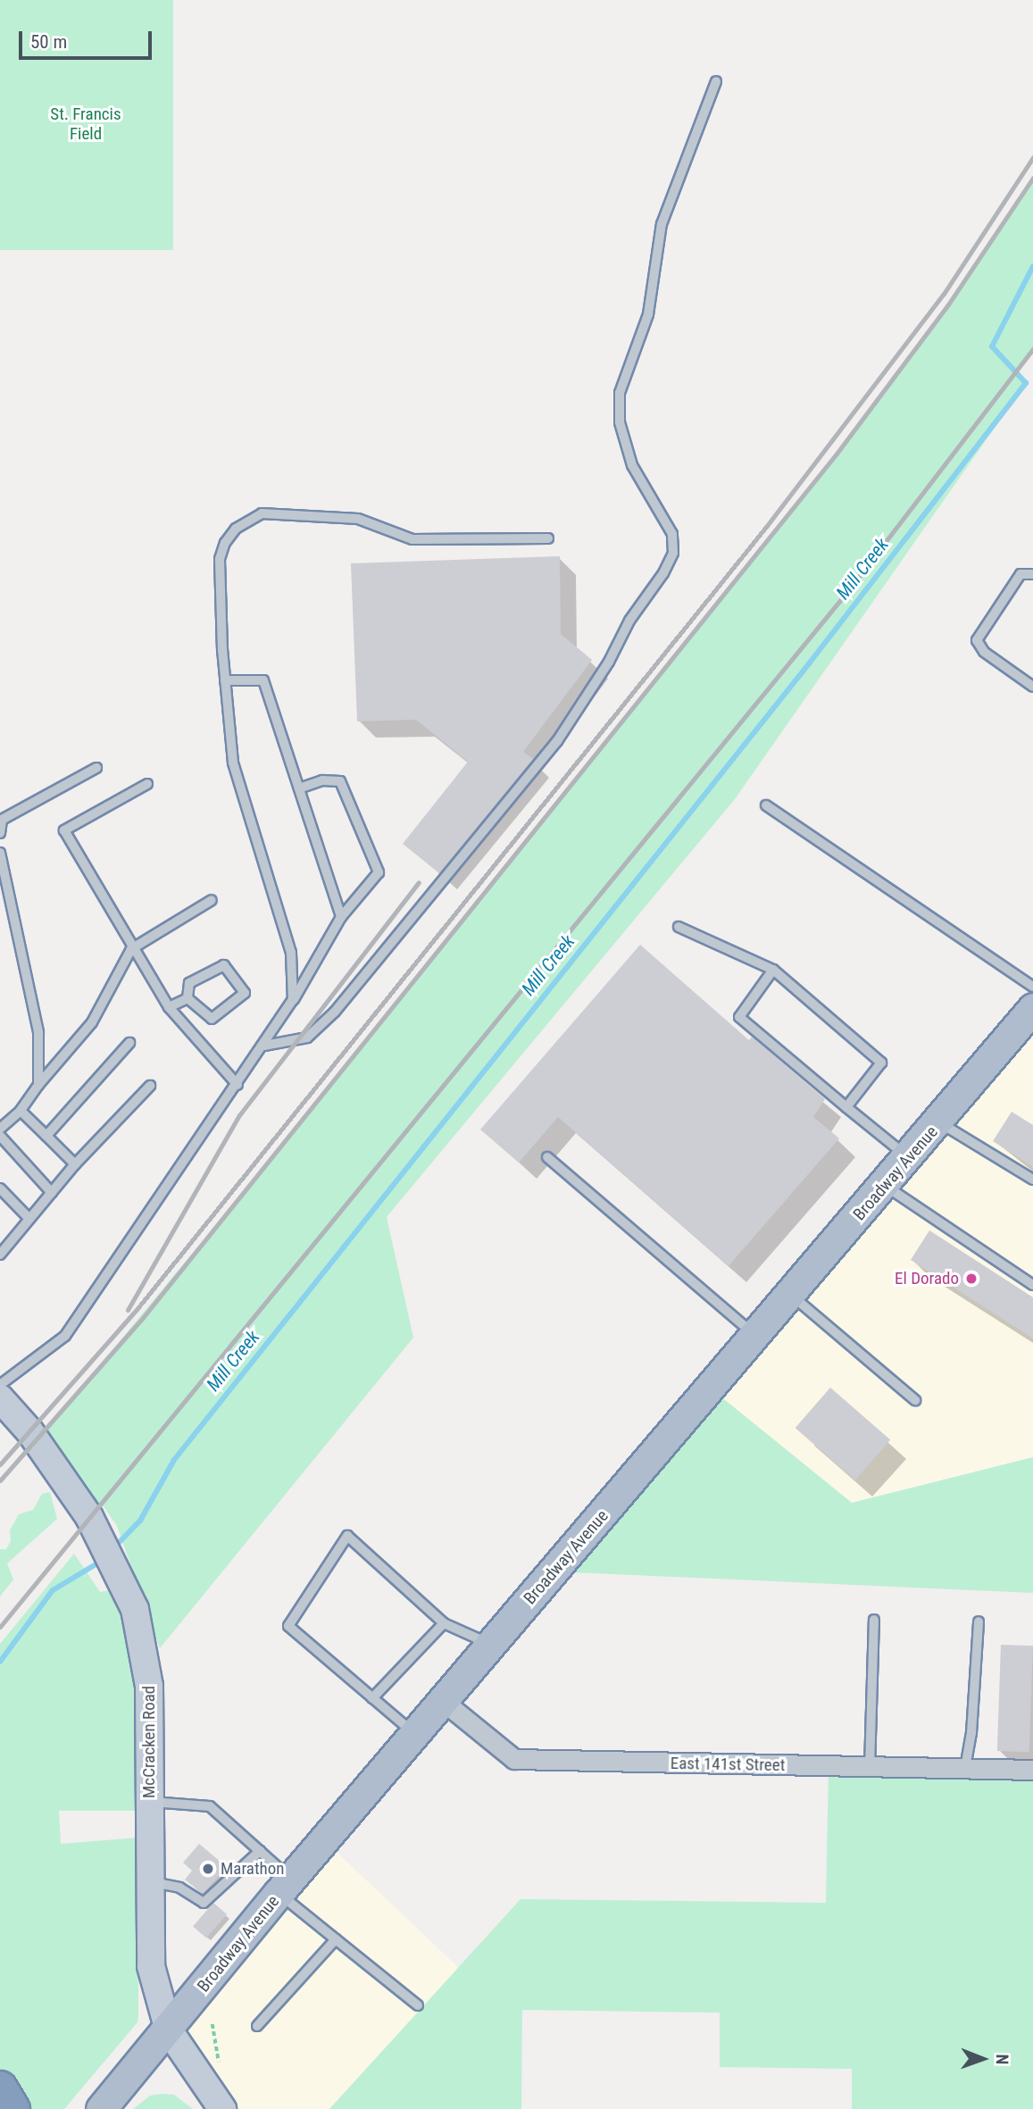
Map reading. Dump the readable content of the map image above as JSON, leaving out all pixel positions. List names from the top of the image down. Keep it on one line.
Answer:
{"streets":{"main road":["Broadway Avenue"],"street":["McCracken Road","East 141st Street"]},"crossings":[["Broadway Avenue","McCracken Road"],["Broadway Avenue","East 141st Street"]],"water":["Mill Creek"],"parks":["St. Francis Field"],"places":["El Dorado","Marathon"],"scale_bar":"50 m","north":"right"}
